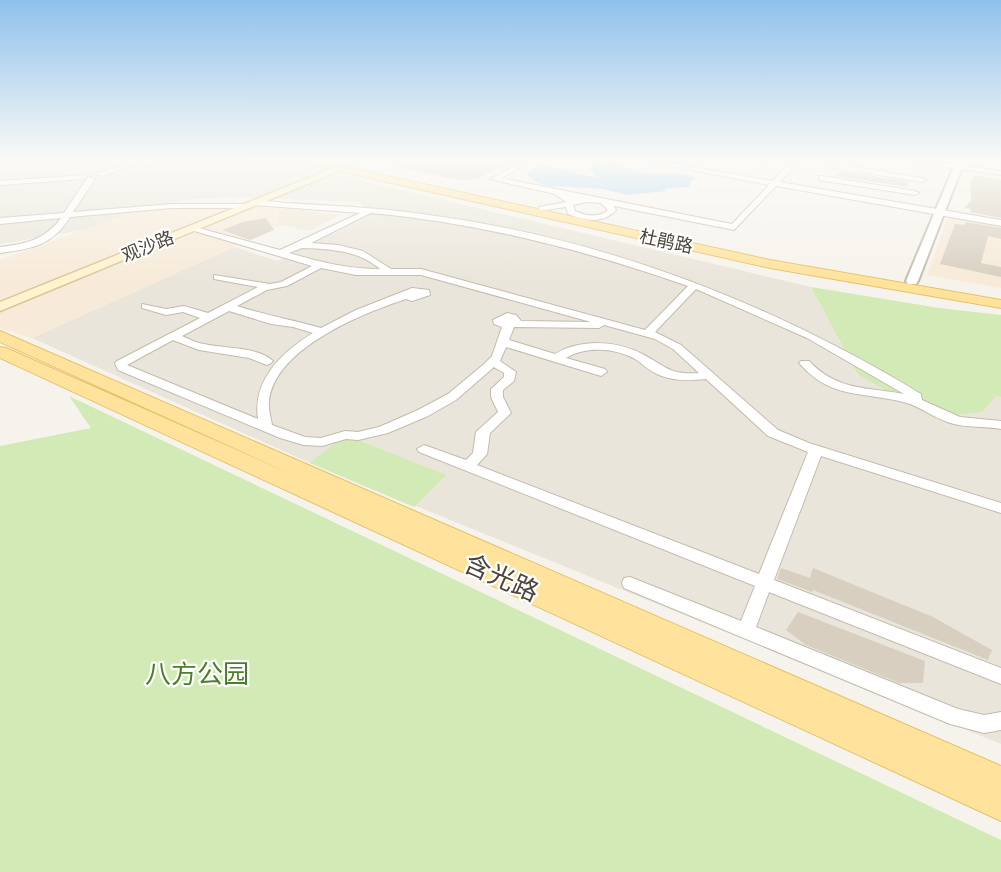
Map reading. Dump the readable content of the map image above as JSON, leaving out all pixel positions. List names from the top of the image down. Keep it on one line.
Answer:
{"streets":{"main road":["杜鹃路","观沙路","含光路"]},"parks":["八方公园"]}
